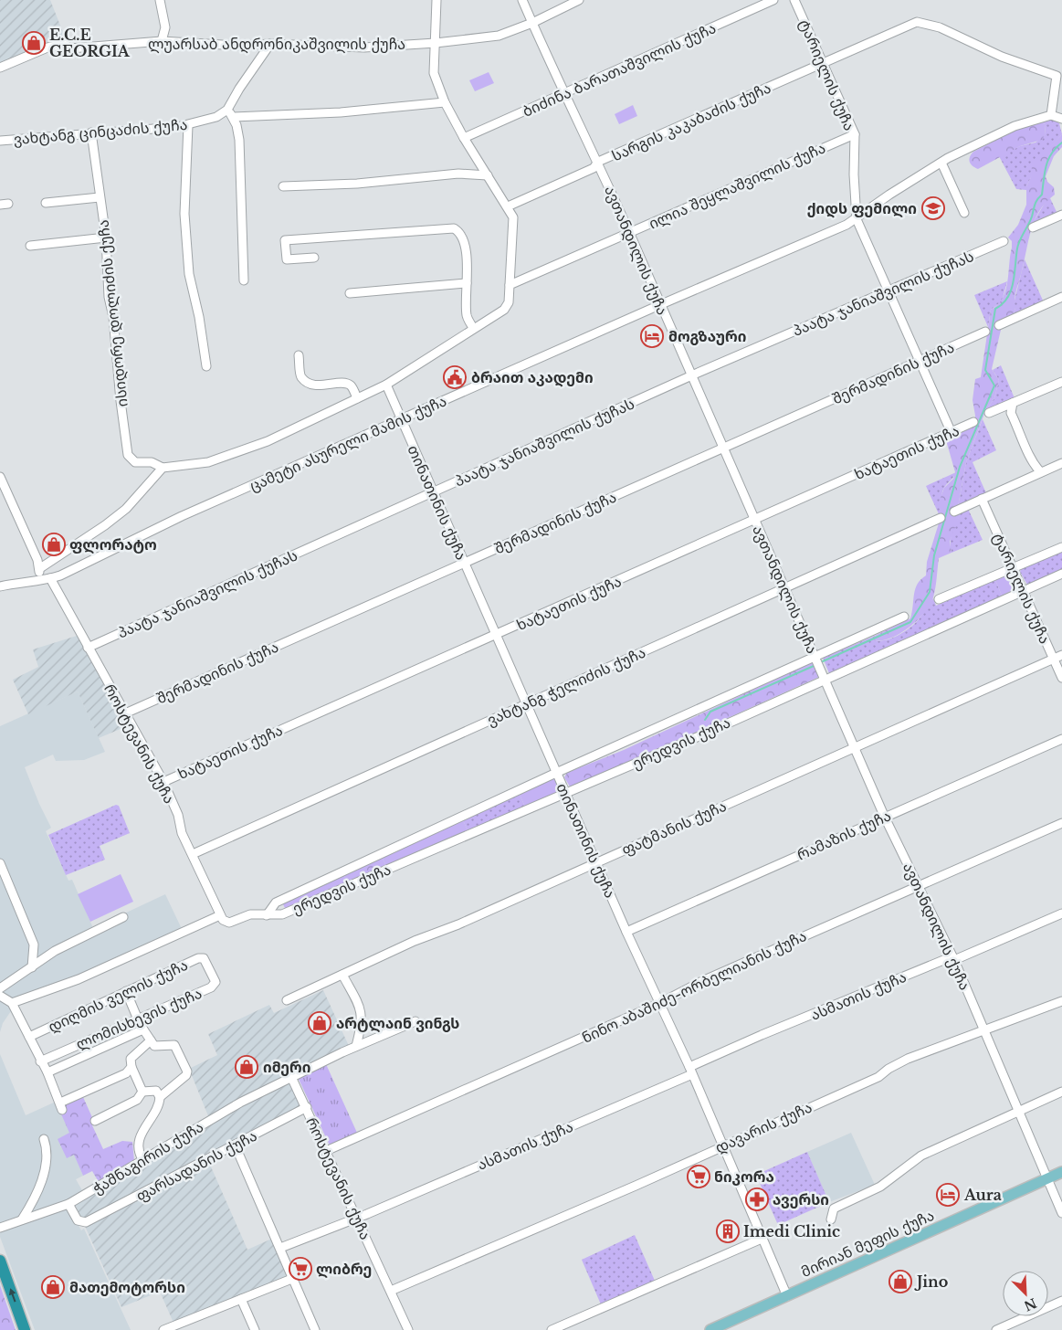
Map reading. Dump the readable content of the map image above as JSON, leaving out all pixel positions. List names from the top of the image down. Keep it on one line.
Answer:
{"streets":{"main road":["მირიან მეფის ქუჩა"],"street":["ლუარსაბ ანდრონიკაშვილის ქუჩა","ბიძინა ბარათაშვილის ქუჩა","ტარიელის ქუჩა","სარგის კაკაბაძის ქუჩა","ვახტანგ ცინცაძის ქუჩა","ილია შეყლაშვილის ქუჩა","ავთანდილის ქუჩა","პაატა ჯანიაშვილის ქუჩას","ისიდორე დოლიძის ქუჩა","შერმადინის ქუჩა","ცამეტი ასურელი მამის ქუჩა","ხატაეთის ქუჩა","თინათინის ქუჩა","ვახტანგ ჭელიძის ქუჩა","ერედვის ქუჩა","როსტევანის ქუჩა","ფატმანის ქუჩა","რამაზის ქუჩა","ნინო აბაშიძე-ორბელიანის ქუჩა","დიღმის ველის ქუჩა","ასმათის ქუჩა","ლომისხევის ქუჩა","დავარის ქუჩა","ჭაშნაგირის ქუჩა","ფარსადანის ქუჩა"]},"crossings":[["ლუარსაბ ანდრონიკაშვილის ქუჩა","ავთანდილის ქუჩა"],["ბიძინა ბარათაშვილის ქუჩა","ავთანდილის ქუჩა"],["ტარიელის ქუჩა","სარგის კაკაბაძის ქუჩა"],["ტარიელის ქუჩა","ილია შეყლაშვილის ქუჩა"],["ტარიელის ქუჩა","პაატა ჯანიაშვილის ქუჩას"],["ტარიელის ქუჩა","შერმადინის ქუჩა"],["ტარიელის ქუჩა","ცამეტი ასურელი მამის ქუჩა"],["ტარიელის ქუჩა","ხატაეთის ქუჩა"],["ტარიელის ქუჩა","ერედვის ქუჩა"],["ტარიელის ქუჩა","ფატმანის ქუჩა"],["სარგის კაკაბაძის ქუჩა","ავთანდილის ქუჩა"],["სარგის კაკაბაძის ქუჩა","ცამეტი ასურელი მამის ქუჩა"],["ვახტანგ ცინცაძის ქუჩა","ისიდორე დოლიძის ქუჩა"],["ილია შეყლაშვილის ქუჩა","ავთანდილის ქუჩა"],["ავთანდილის ქუჩა","პაატა ჯანიაშვილის ქუჩას"],["ავთანდილის ქუჩა","შერმადინის ქუჩა"],["ავთანდილის ქუჩა","ცამეტი ასურელი მამის ქუჩა"],["ავთანდილის ქუჩა","ხატაეთის ქუჩა"],["ავთანდილის ქუჩა","ვახტანგ ჭელიძის ქუჩა"],["ავთანდილის ქუჩა","ერედვის ქუჩა"],["ავთანდილის ქუჩა","ფატმანის ქუჩა"],["ავთანდილის ქუჩა","რამაზის ქუჩა"],["ავთანდილის ქუჩა","ნინო აბაშიძე-ორბელიანის ქუჩა"],["ავთანდილის ქუჩა","ასმათის ქუჩა"],["ავთანდილის ქუჩა","დავარის ქუჩა"],["ავთანდილის ქუჩა","მირიან მეფის ქუჩა"],["პაატა ჯანიაშვილის ქუჩას","თინათინის ქუჩა"],["პაატა ჯანიაშვილის ქუჩას","როსტევანის ქუჩა"],["შერმადინის ქუჩა","თინათინის ქუჩა"],["შერმადინის ქუჩა","როსტევანის ქუჩა"],["ცამეტი ასურელი მამის ქუჩა","თინათინის ქუჩა"],["ცამეტი ასურელი მამის ქუჩა","როსტევანის ქუჩა"],["ხატაეთის ქუჩა","თინათინის ქუჩა"],["ხატაეთის ქუჩა","როსტევანის ქუჩა"],["თინათინის ქუჩა","ვახტანგ ჭელიძის ქუჩა"],["თინათინის ქუჩა","ერედვის ქუჩა"],["თინათინის ქუჩა","ფატმანის ქუჩა"],["თინათინის ქუჩა","რამაზის ქუჩა"],["თინათინის ქუჩა","ნინო აბაშიძე-ორბელიანის ქუჩა"],["თინათინის ქუჩა","ასმათის ქუჩა"],["თინათინის ქუჩა","დავარის ქუჩა"],["თინათინის ქუჩა","მირიან მეფის ქუჩა"],["ვახტანგ ჭელიძის ქუჩა","როსტევანის ქუჩა"],["როსტევანის ქუჩა","ნინო აბაშიძე-ორბელიანის ქუჩა"],["როსტევანის ქუჩა","ასმათის ქუჩა"],["როსტევანის ქუჩა","დავარის ქუჩა"],["როსტევანის ქუჩა","ჭაშნაგირის ქუჩა"],["როსტევანის ქუჩა","ფარსადანის ქუჩა"],["დიღმის ველის ქუჩა","ლომისხევის ქუჩა"],["ჭაშნაგირის ქუჩა","ფარსადანის ქუჩა"]],"places":{"shop":["E.C.E GEORGIA","ფლორატო","არტლაინ ვინგს","იმერი","Jino","მათემოტორსი"],"school or university":["ქიდს ფემილი"],"hotel":["მოგზაური","Aura"],"public building":["ბრაით აკადემი"],"supermarket":["ნიკორა","ლიბრე"],"pharmacy":["ავერსი"],"building":["Imedi Clinic"]},"north":"bottom right"}
